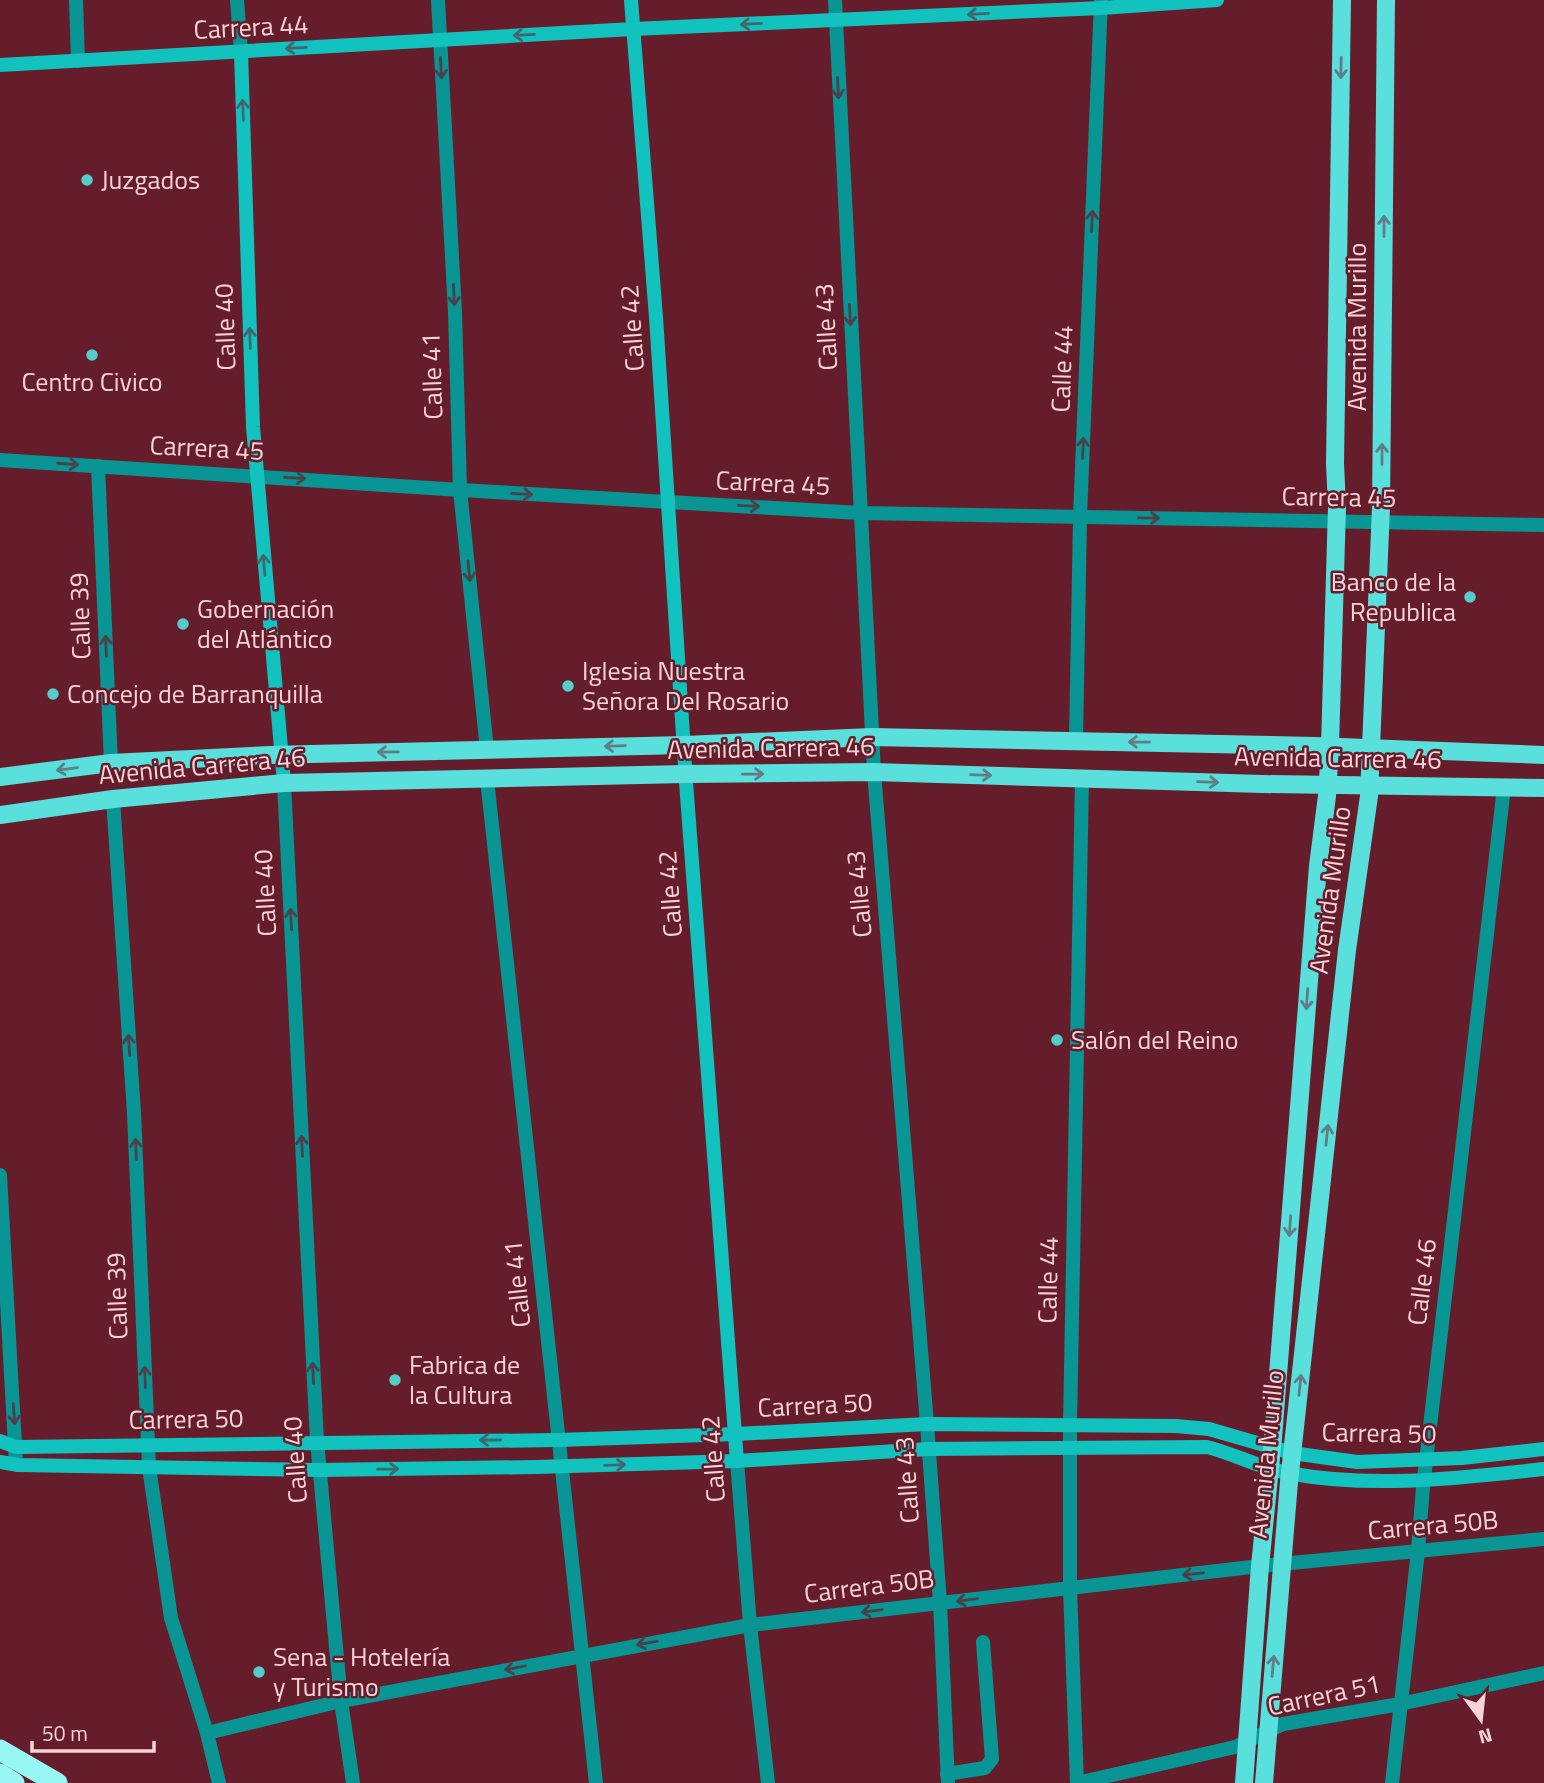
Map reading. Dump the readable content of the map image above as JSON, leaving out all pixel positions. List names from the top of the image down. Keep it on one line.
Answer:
{"streets":{"main road":["Avenida Murillo","Avenida Carrera 46"],"street":["Carrera 44","Calle 40","Calle 43","Calle 42","Calle 44","Calle 41","Carrera 45","Calle 39","Calle 46","Carrera 50","Carrera 50B","Carrera 51"]},"crossings":[["Carrera 44","Calle 40"],["Carrera 44","Calle 43"],["Carrera 44","Calle 42"],["Carrera 44","Calle 44"],["Carrera 44","Calle 41"],["Calle 40","Carrera 45"],["Calle 40","Avenida Carrera 46"],["Calle 40","Carrera 50"],["Calle 40","Carrera 50B"],["Calle 43","Carrera 45"],["Calle 43","Avenida Carrera 46"],["Calle 43","Carrera 50"],["Calle 43","Carrera 50B"],["Avenida Murillo","Carrera 45"],["Avenida Murillo","Avenida Carrera 46"],["Avenida Murillo","Carrera 50"],["Avenida Murillo","Carrera 50B"],["Avenida Murillo","Carrera 51"],["Calle 42","Carrera 45"],["Calle 42","Avenida Carrera 46"],["Calle 42","Carrera 50"],["Calle 42","Carrera 50B"],["Calle 44","Carrera 45"],["Calle 44","Avenida Carrera 46"],["Calle 44","Carrera 50"],["Calle 44","Carrera 50B"],["Calle 44","Carrera 51"],["Calle 41","Carrera 45"],["Calle 41","Avenida Carrera 46"],["Calle 41","Carrera 50"],["Calle 41","Carrera 50B"],["Carrera 45","Calle 39"],["Calle 39","Avenida Carrera 46"],["Calle 39","Carrera 50"],["Calle 39","Carrera 50B"],["Avenida Carrera 46","Calle 46"],["Calle 46","Carrera 50"],["Calle 46","Carrera 50B"],["Calle 46","Carrera 51"]],"one_way":["Carrera 44","Calle 40","Calle 41","Carrera 45","Calle 39","Carrera 50B"],"places":["Juzgados","Centro Civico","Banco de la Republica","Gobernación del Atlántico","Iglesia Nuestra Señora Del Rosario","Concejo de Barranquilla","Salón del Reino","Fabrica de la Cultura","Sena - Hotelería y Turismo"],"scale_bar":"50 m","north":"bottom"}
